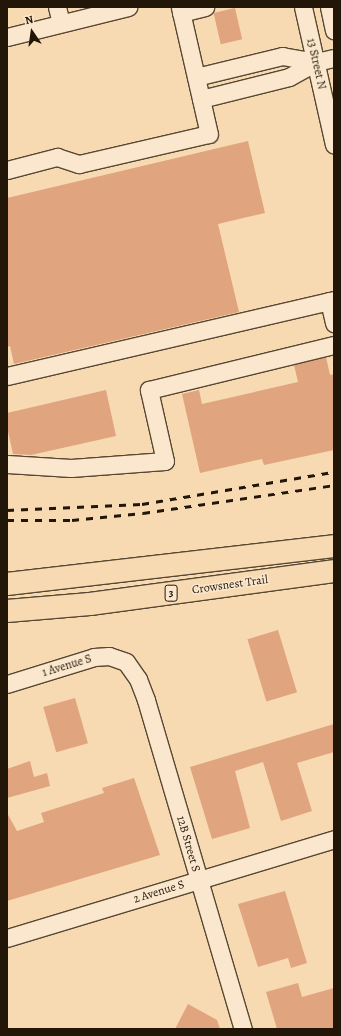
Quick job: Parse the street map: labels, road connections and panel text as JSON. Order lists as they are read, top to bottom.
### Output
{
  "streets": {
    "highway": ["Crowsnest Trail", "3"],
    "street": [
      "13 Street N",
      "1 Avenue S",
      "12B Street S",
      "2 Avenue S"
    ]
  },
  "crossings": [
    ["1 Avenue S", "12B Street S"],
    ["12B Street S", "2 Avenue S"]
  ],
  "north": "top"
}
